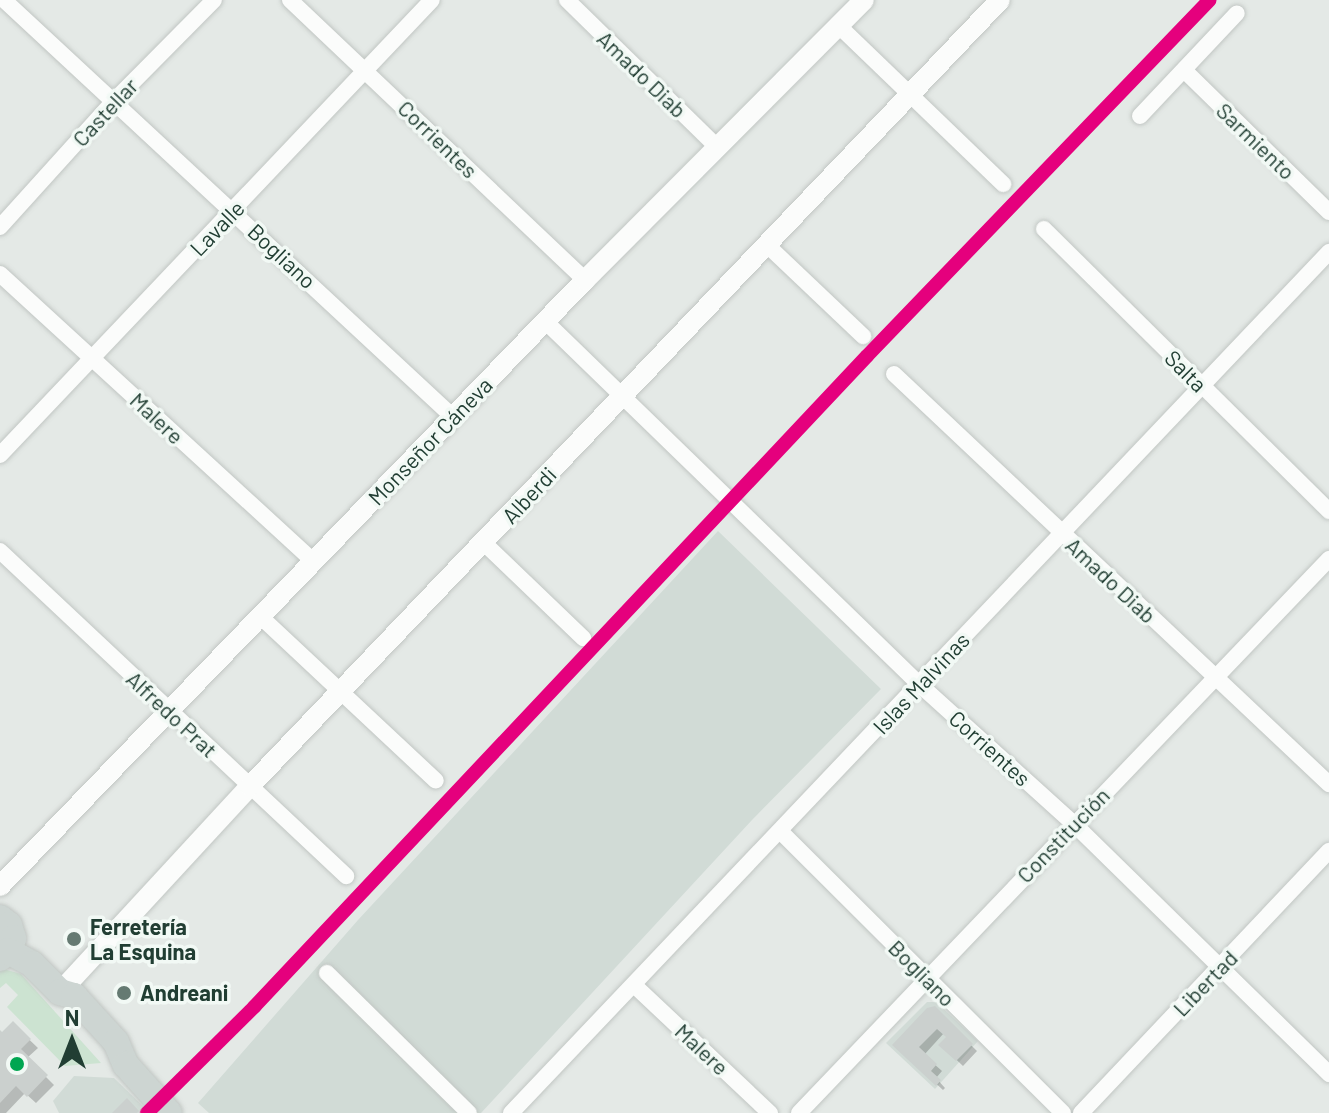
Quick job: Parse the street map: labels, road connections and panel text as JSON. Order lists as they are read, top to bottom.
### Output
{
  "streets": {
    "street": [
      "Amado Diab",
      "Castellar",
      "Corrientes",
      "Sarmiento",
      "Lavalle",
      "Bogliano",
      "Salta",
      "Malere",
      "Monseñor Cáneva",
      "Alberdi",
      "Islas Malvinas",
      "Alfredo Prat",
      "Constitución",
      "Libertad"
    ]
  },
  "crossings": [
    ["Amado Diab", "Monseñor Cáneva"],
    ["Amado Diab", "Islas Malvinas"],
    ["Amado Diab", "Constitución"],
    ["Castellar", "Bogliano"],
    ["Corrientes", "Lavalle"],
    ["Corrientes", "Monseñor Cáneva"],
    ["Corrientes", "Alberdi"],
    ["Corrientes", "Islas Malvinas"],
    ["Corrientes", "Constitución"],
    ["Corrientes", "Libertad"],
    ["Lavalle", "Bogliano"],
    ["Lavalle", "Malere"],
    ["Bogliano", "Monseñor Cáneva"],
    ["Bogliano", "Islas Malvinas"],
    ["Bogliano", "Constitución"],
    ["Salta", "Islas Malvinas"],
    ["Malere", "Monseñor Cáneva"],
    ["Malere", "Islas Malvinas"],
    ["Monseñor Cáneva", "Alfredo Prat"],
    ["Alberdi", "Alfredo Prat"]
  ],
  "places": ["Ferretería La Esquina", "Andreani"],
  "north": "top"
}
